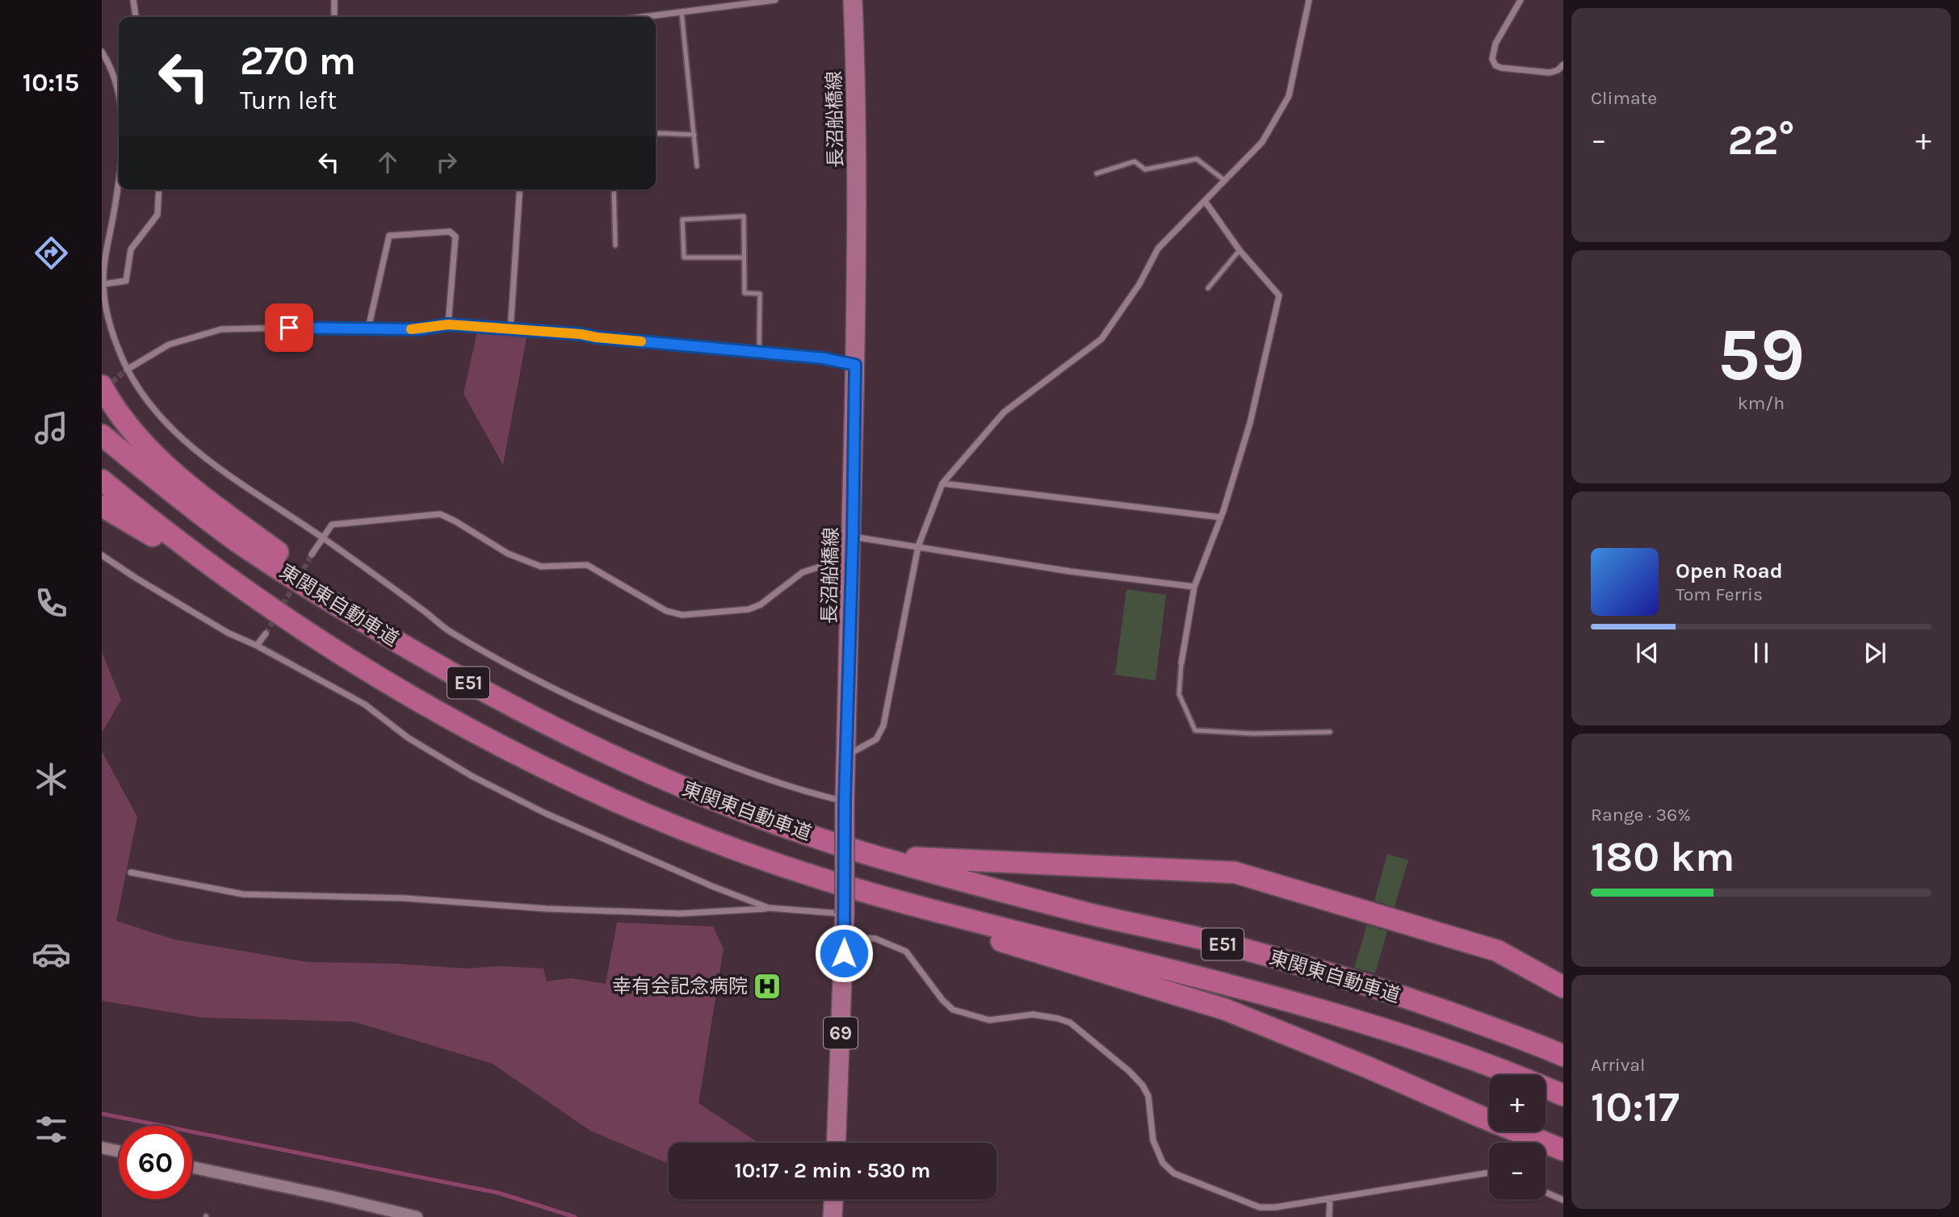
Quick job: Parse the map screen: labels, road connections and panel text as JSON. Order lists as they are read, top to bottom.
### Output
{
  "streets": {
    "highway": ["東関東自動車道", "E51"],
    "main road": ["長沼船橋線", "69"]
  },
  "places": {
    "hospital": ["幸有会記念病院"]
  },
  "page": {
    "tabs": "10:15",
    "tile": [
      "Climate",
      ["59", "km/h"],
      ["Range · 36%", "180 km"],
      ["Arrival", "10:17"]
    ],
    "turn": ["270 m", "Turn left"],
    "heat": ["−", "22°", "+"],
    "song": ["Open Road", "Tom Ferris"],
    "map_buttons": ["+", "−"],
    "limit": "60",
    "trip": "10:17 · 2 min · 530 m"
  }
}
